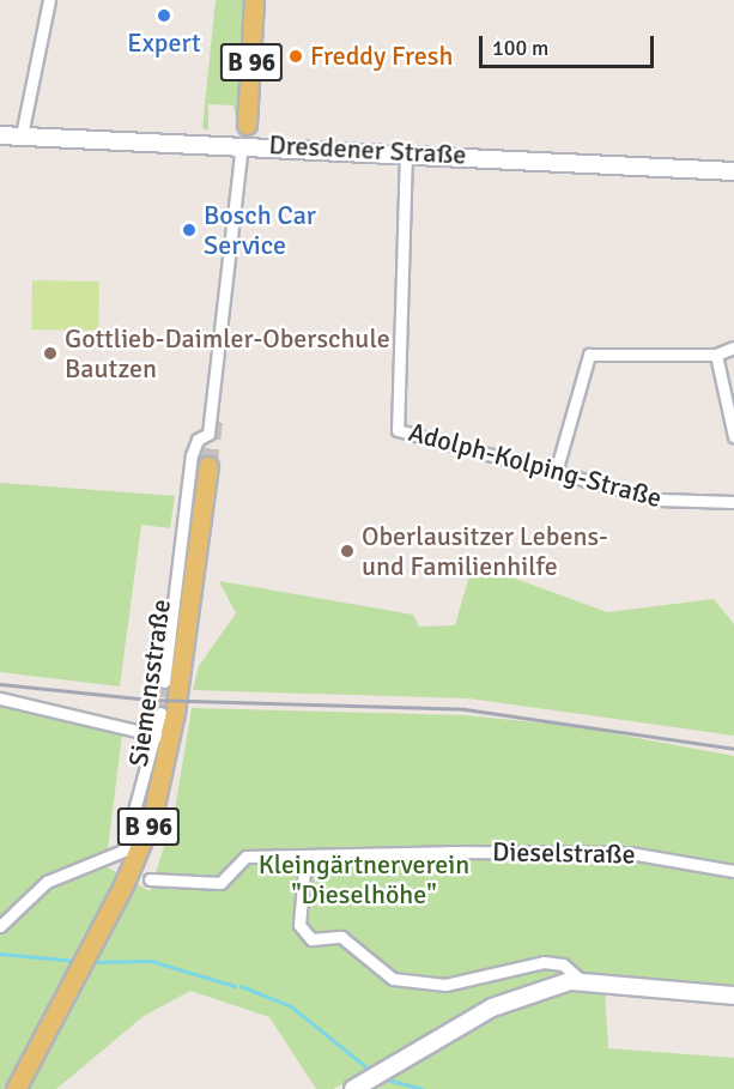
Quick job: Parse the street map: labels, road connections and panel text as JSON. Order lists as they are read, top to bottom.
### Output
{
  "streets": {
    "main road": ["B 96", "Dresdener Straße", "Siemensstraße"],
    "street": ["Adolph-Kolping-Straße", "Dieselstraße"]
  },
  "crossings": [
    ["B 96", "Dresdener Straße"],
    ["Dresdener Straße", "Adolph-Kolping-Straße"]
  ],
  "parks": ["Kleingärtnerverein \"Dieselhöhe\""],
  "places": [
    "Expert",
    "Freddy Fresh",
    "Bosch Car Service",
    "Gottlieb-Daimler-Oberschule Bautzen",
    "Oberlausitzer Lebens- und Familienhilfe"
  ],
  "scale_bar": "100 m"
}
